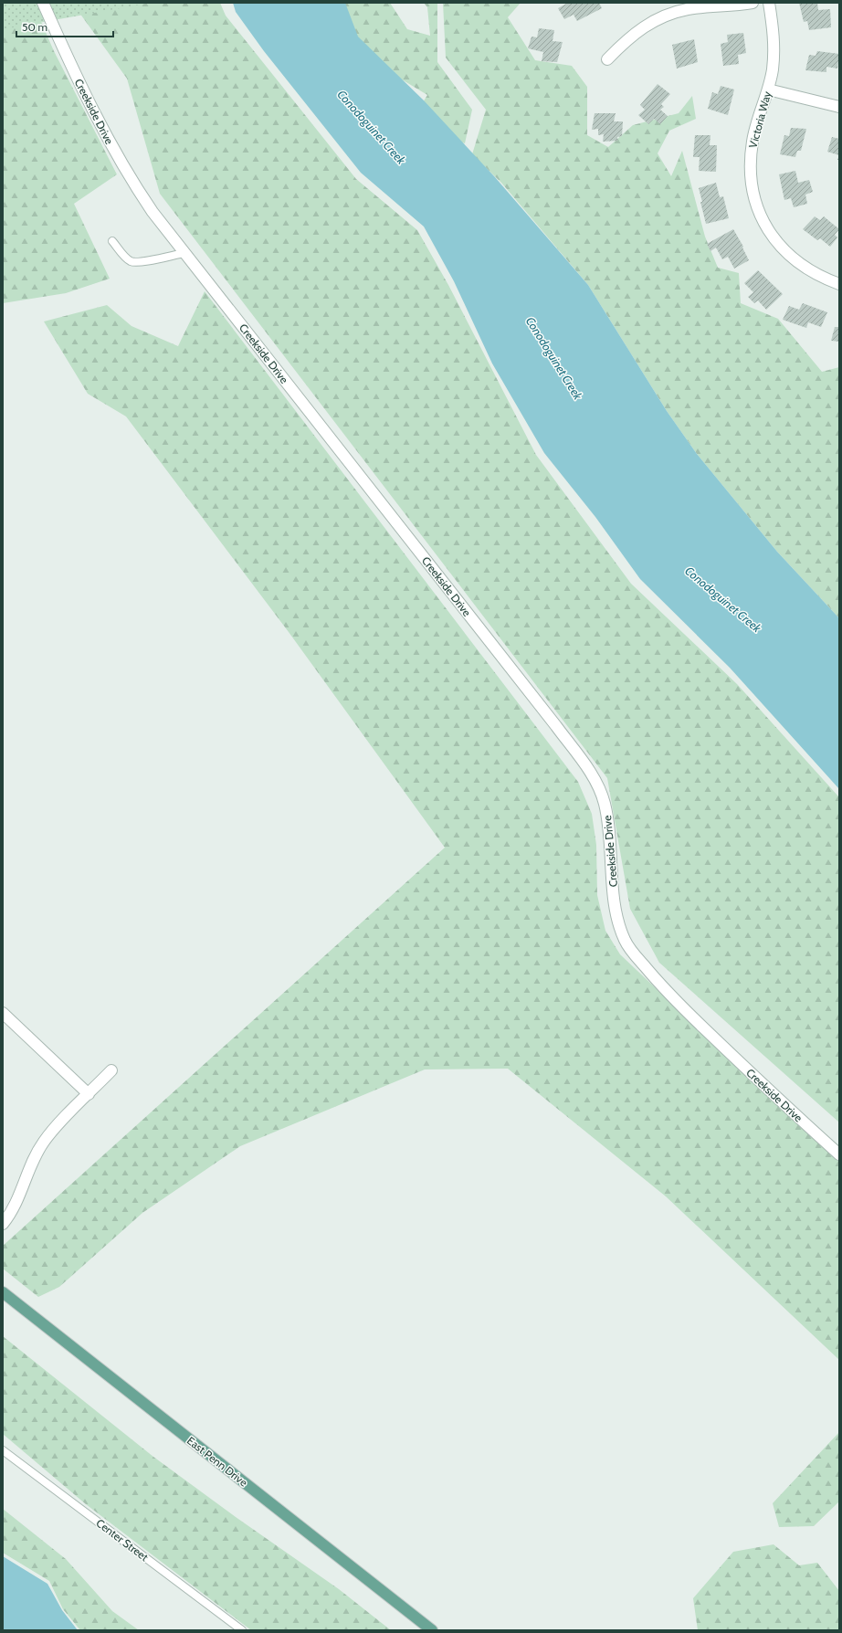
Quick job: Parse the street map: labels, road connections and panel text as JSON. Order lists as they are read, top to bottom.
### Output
{
  "streets": {
    "main road": ["East Penn Drive"],
    "street": ["Creekside Drive", "Victoria Way"],
    "lane": ["Center Street"]
  },
  "water": ["Conodoguinet Creek"],
  "scale_bar": "50 m"
}
